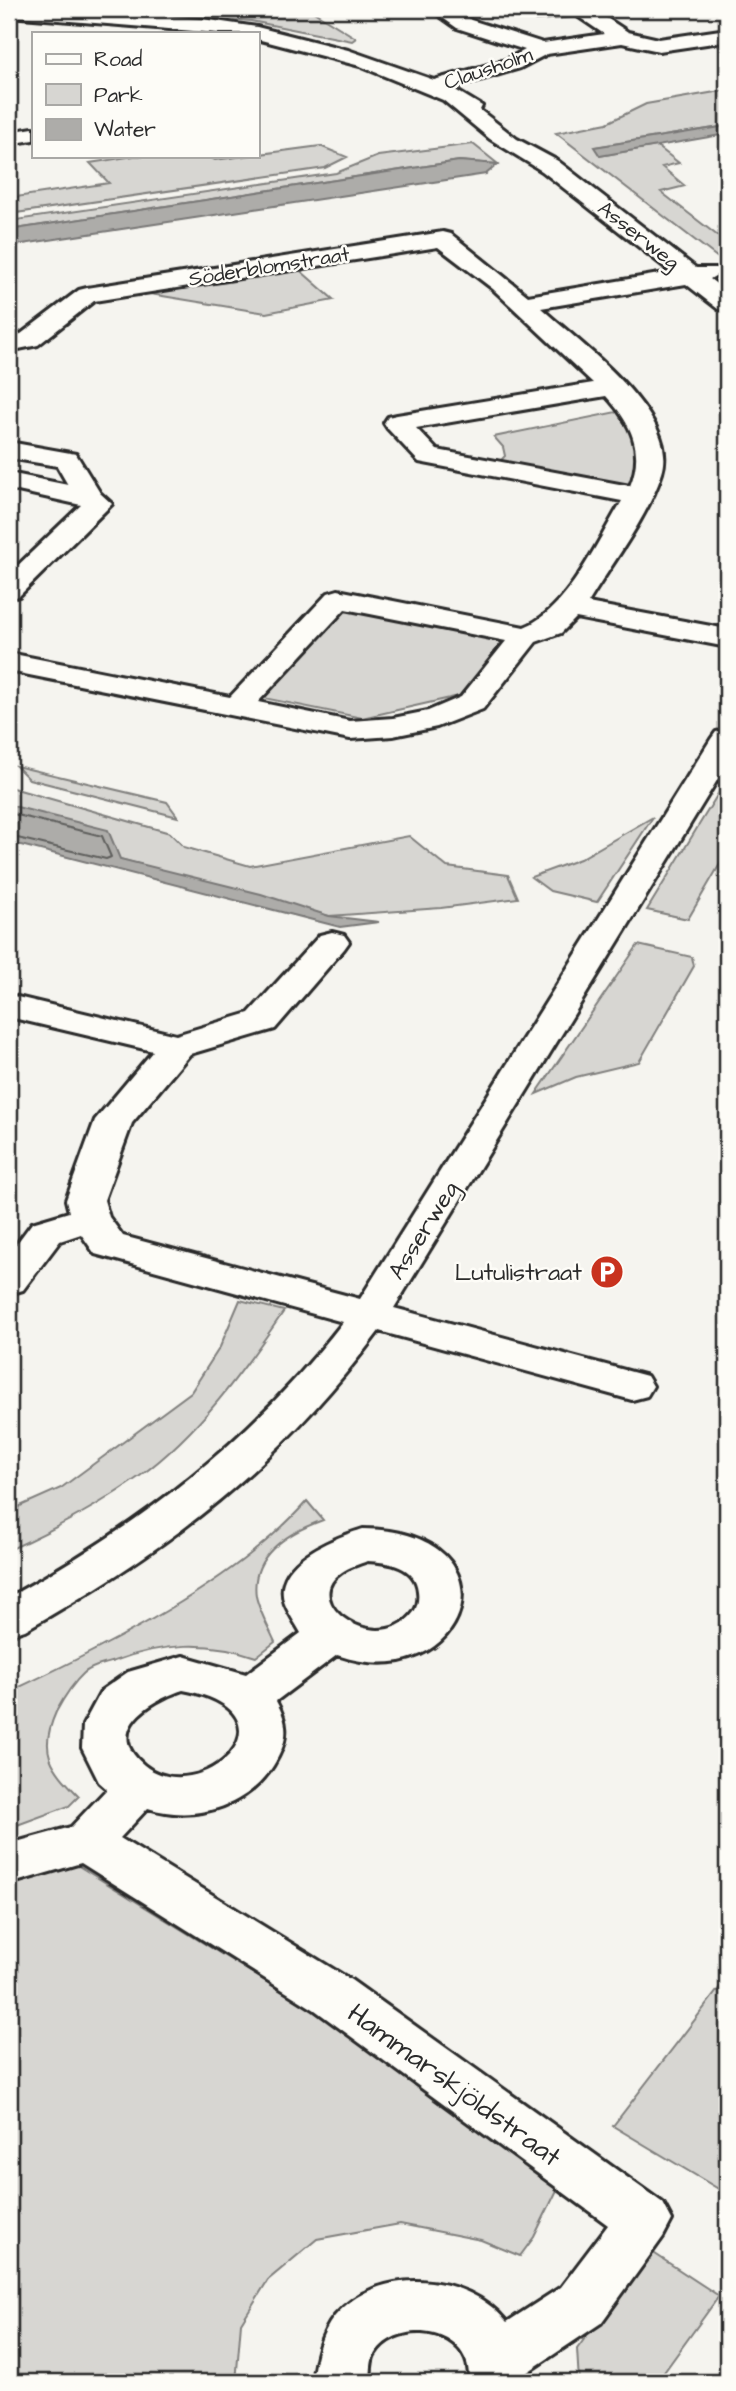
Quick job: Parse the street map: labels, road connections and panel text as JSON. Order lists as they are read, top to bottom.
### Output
{
  "streets": {
    "street": [
      "Clausholm",
      "Asserweg",
      "Söderblomstraat",
      "Hammarskjöldstraat"
    ]
  },
  "crossings": [
    ["Clausholm", "Asserweg"]
  ],
  "places": {
    "parking": ["Lutulistraat"]
  },
  "legend": ["Road", "Park", "Water"]
}
